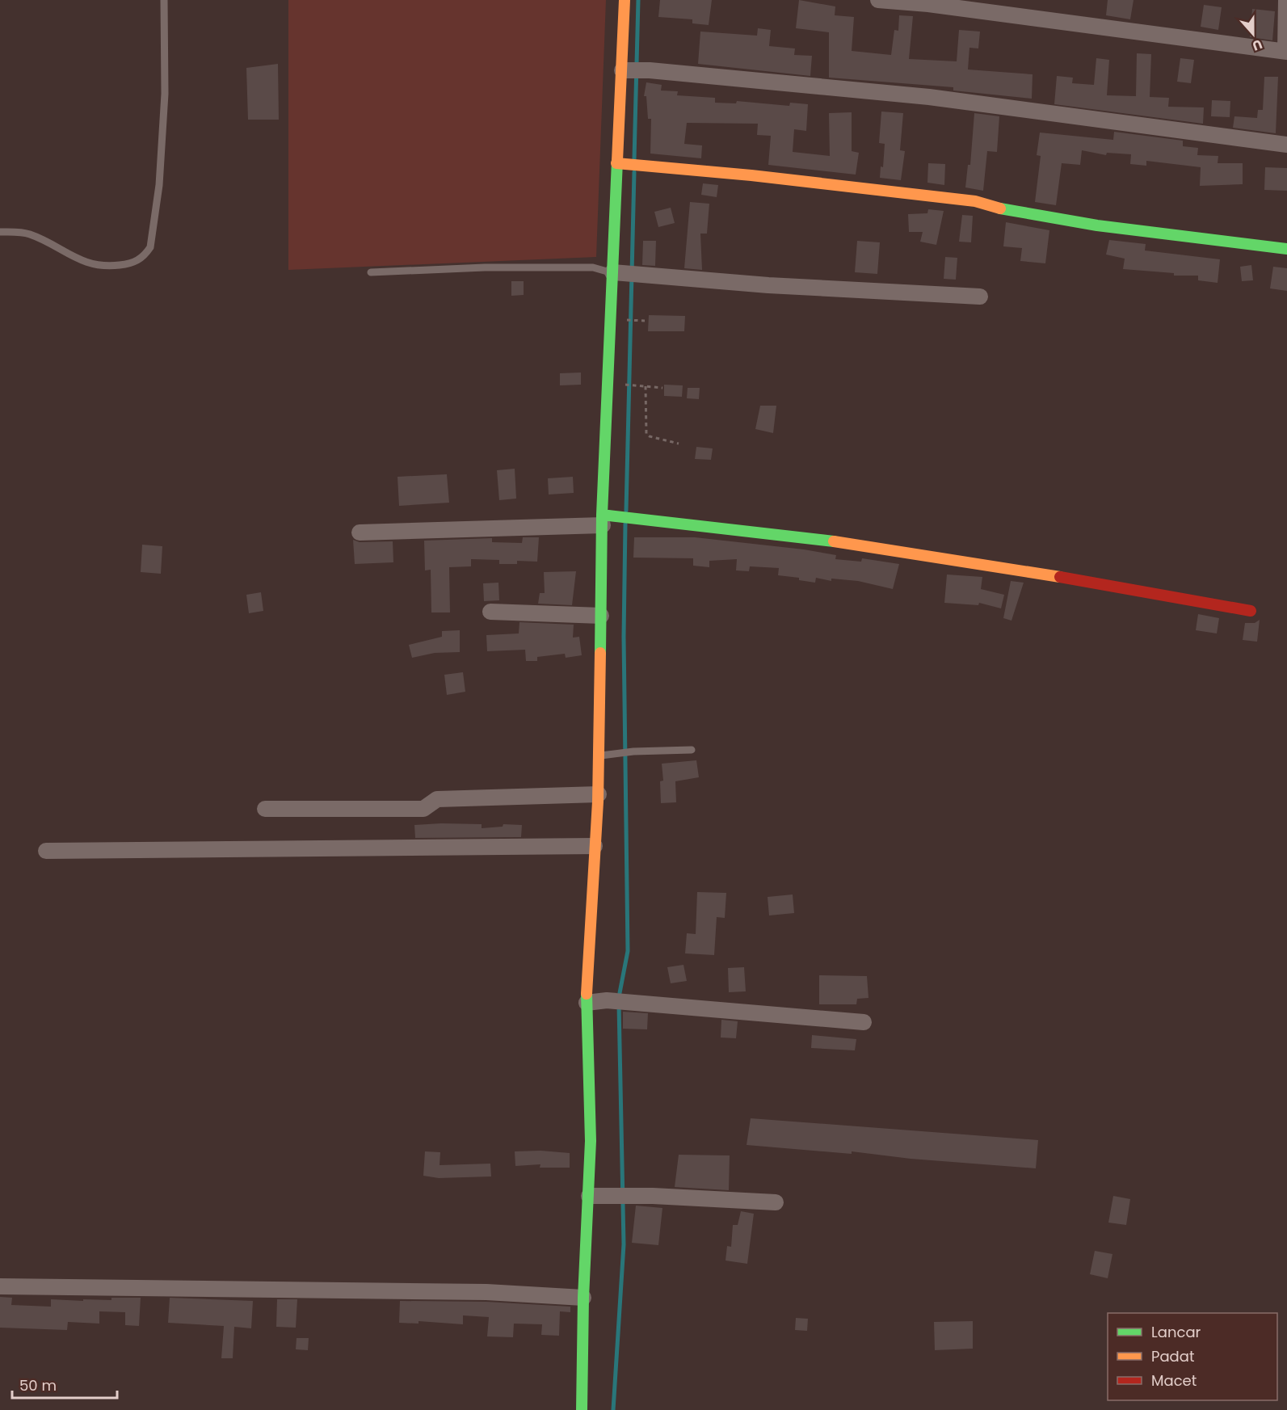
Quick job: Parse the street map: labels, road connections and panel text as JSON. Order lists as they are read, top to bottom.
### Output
{
  "legend": ["Lancar", "Padat", "Macet"],
  "scale_bar": "50 m",
  "north": "bottom"
}
